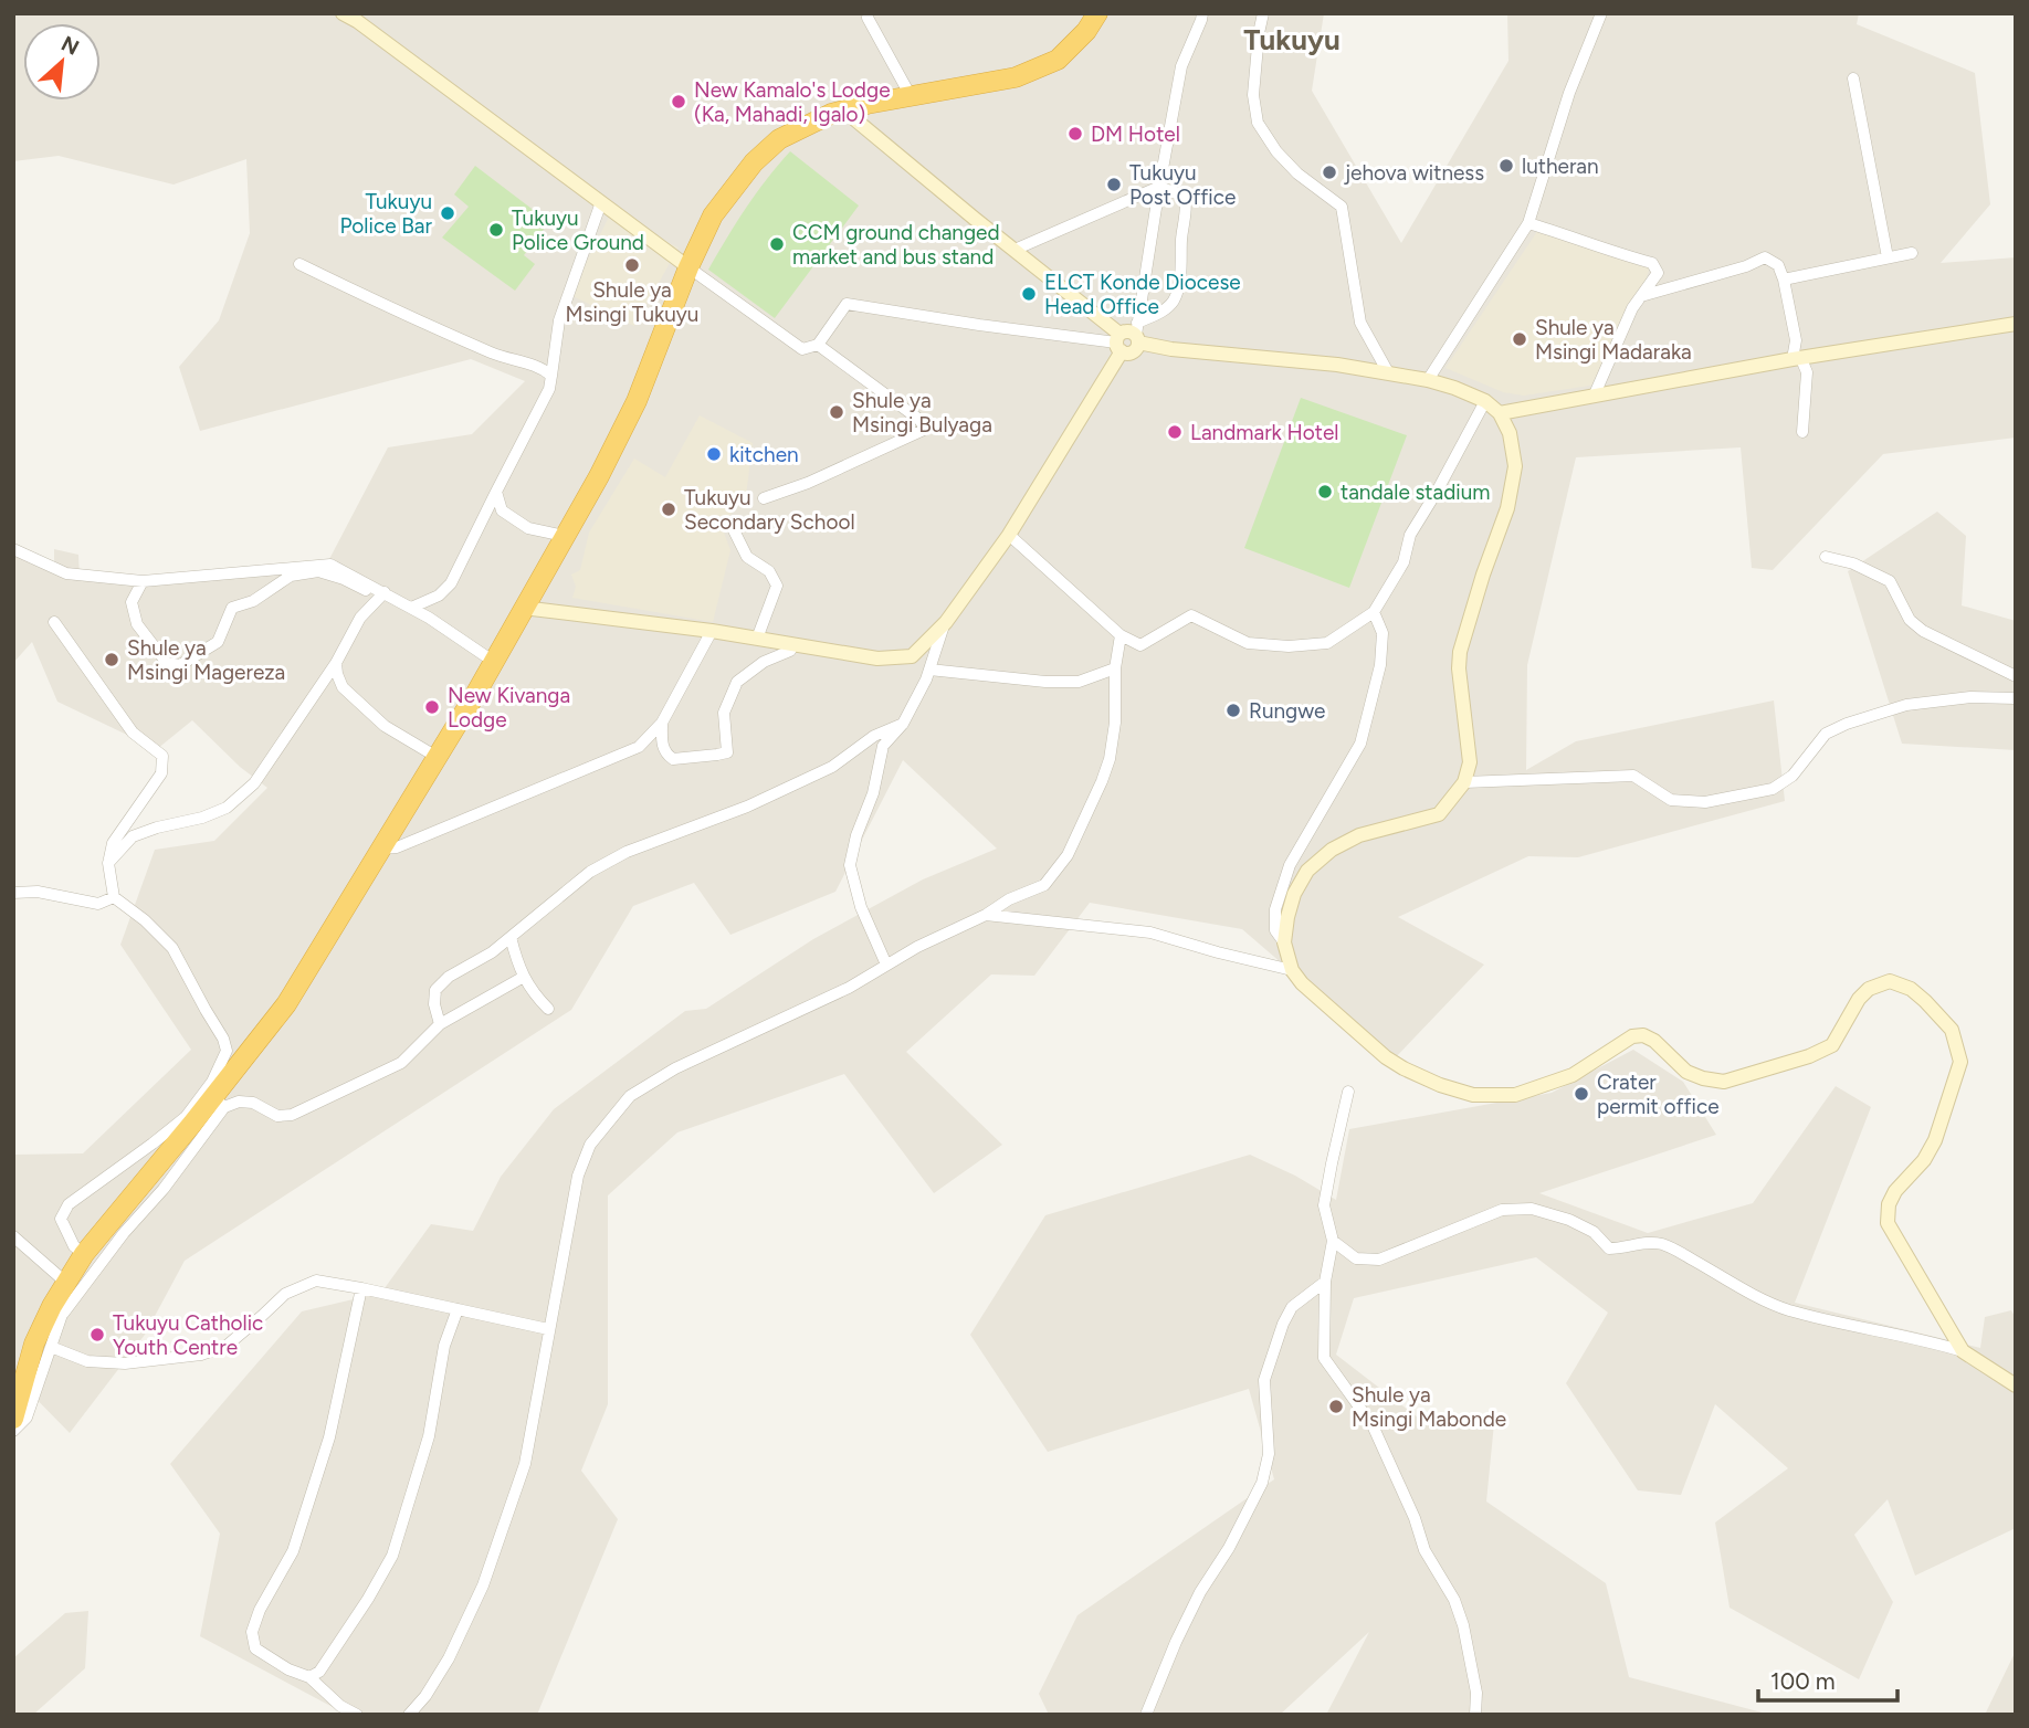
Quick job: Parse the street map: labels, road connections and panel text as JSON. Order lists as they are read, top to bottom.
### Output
{
  "districts": ["Tukuyu"],
  "places": [
    "New Kamalo's Lodge (Ka, Mahadi, Igalo)",
    "DM Hotel",
    "lutheran",
    "jehova witness",
    "Tukuyu Post Office",
    "Tukuyu Police Bar",
    "Tukuyu Police Ground",
    "CCM ground changed market and bus stand",
    "Shule ya Msingi Tukuyu",
    "ELCT Konde Diocese Head Office",
    "Shule ya Msingi Madaraka",
    "Shule ya Msingi Bulyaga",
    "Landmark Hotel",
    "kitchen",
    "tandale stadium",
    "Tukuyu Secondary School",
    "Shule ya Msingi Magereza",
    "New Kivanga Lodge",
    "Rungwe",
    "Crater permit office",
    "Tukuyu Catholic Youth Centre",
    "Shule ya Msingi Mabonde"
  ],
  "scale_bar": "100 m",
  "north": "top right"
}
